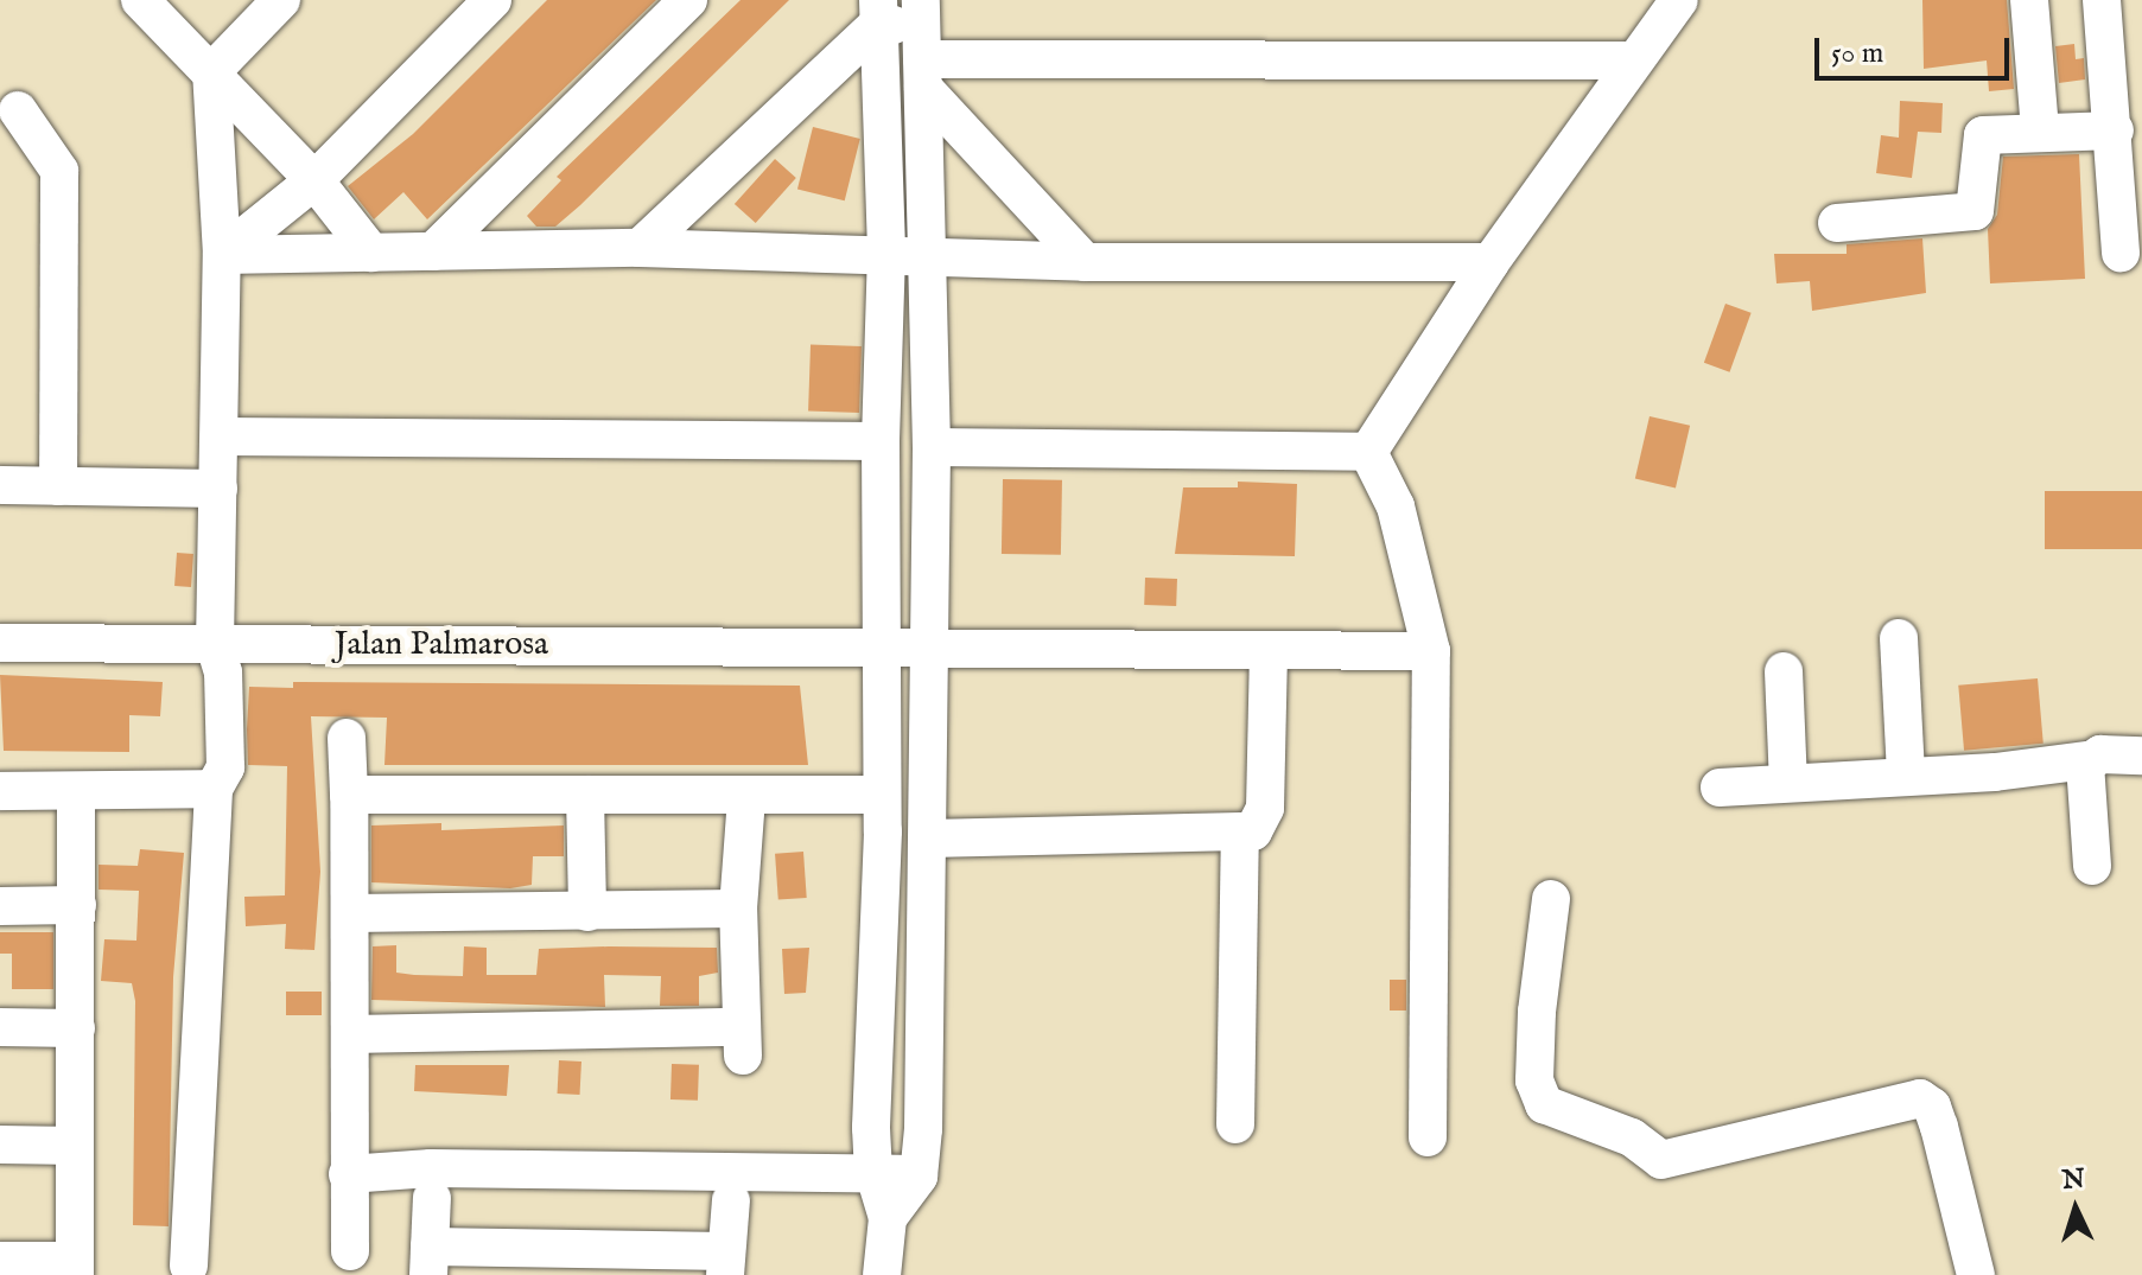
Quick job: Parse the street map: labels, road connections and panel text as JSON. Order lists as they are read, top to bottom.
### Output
{
  "streets": {
    "street": ["Jalan Palmarosa"]
  },
  "scale_bar": "50 m",
  "north": "top"
}
